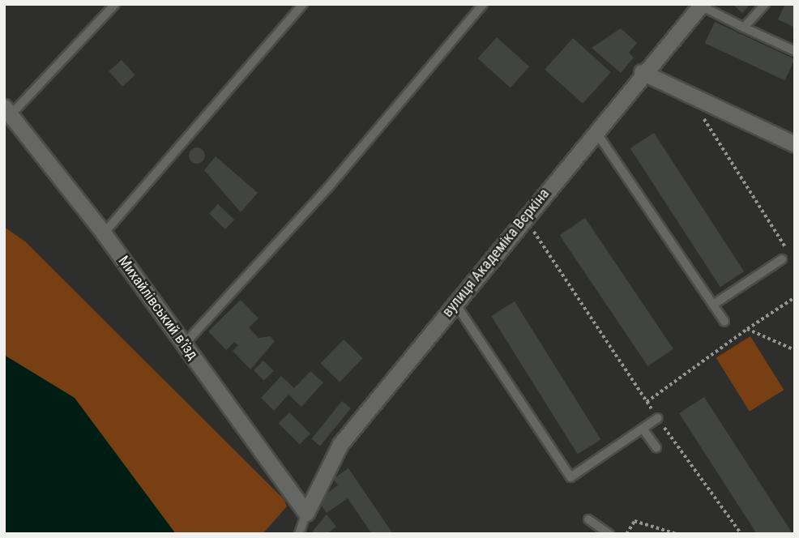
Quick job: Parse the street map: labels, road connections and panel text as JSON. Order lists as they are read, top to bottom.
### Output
{
  "streets": {
    "street": ["вулиця Академіка Вєркіна", "Михайлівський в'їзд"]
  },
  "crossings": [
    ["вулиця Академіка Вєркіна", "Михайлівський в'їзд"]
  ]
}
